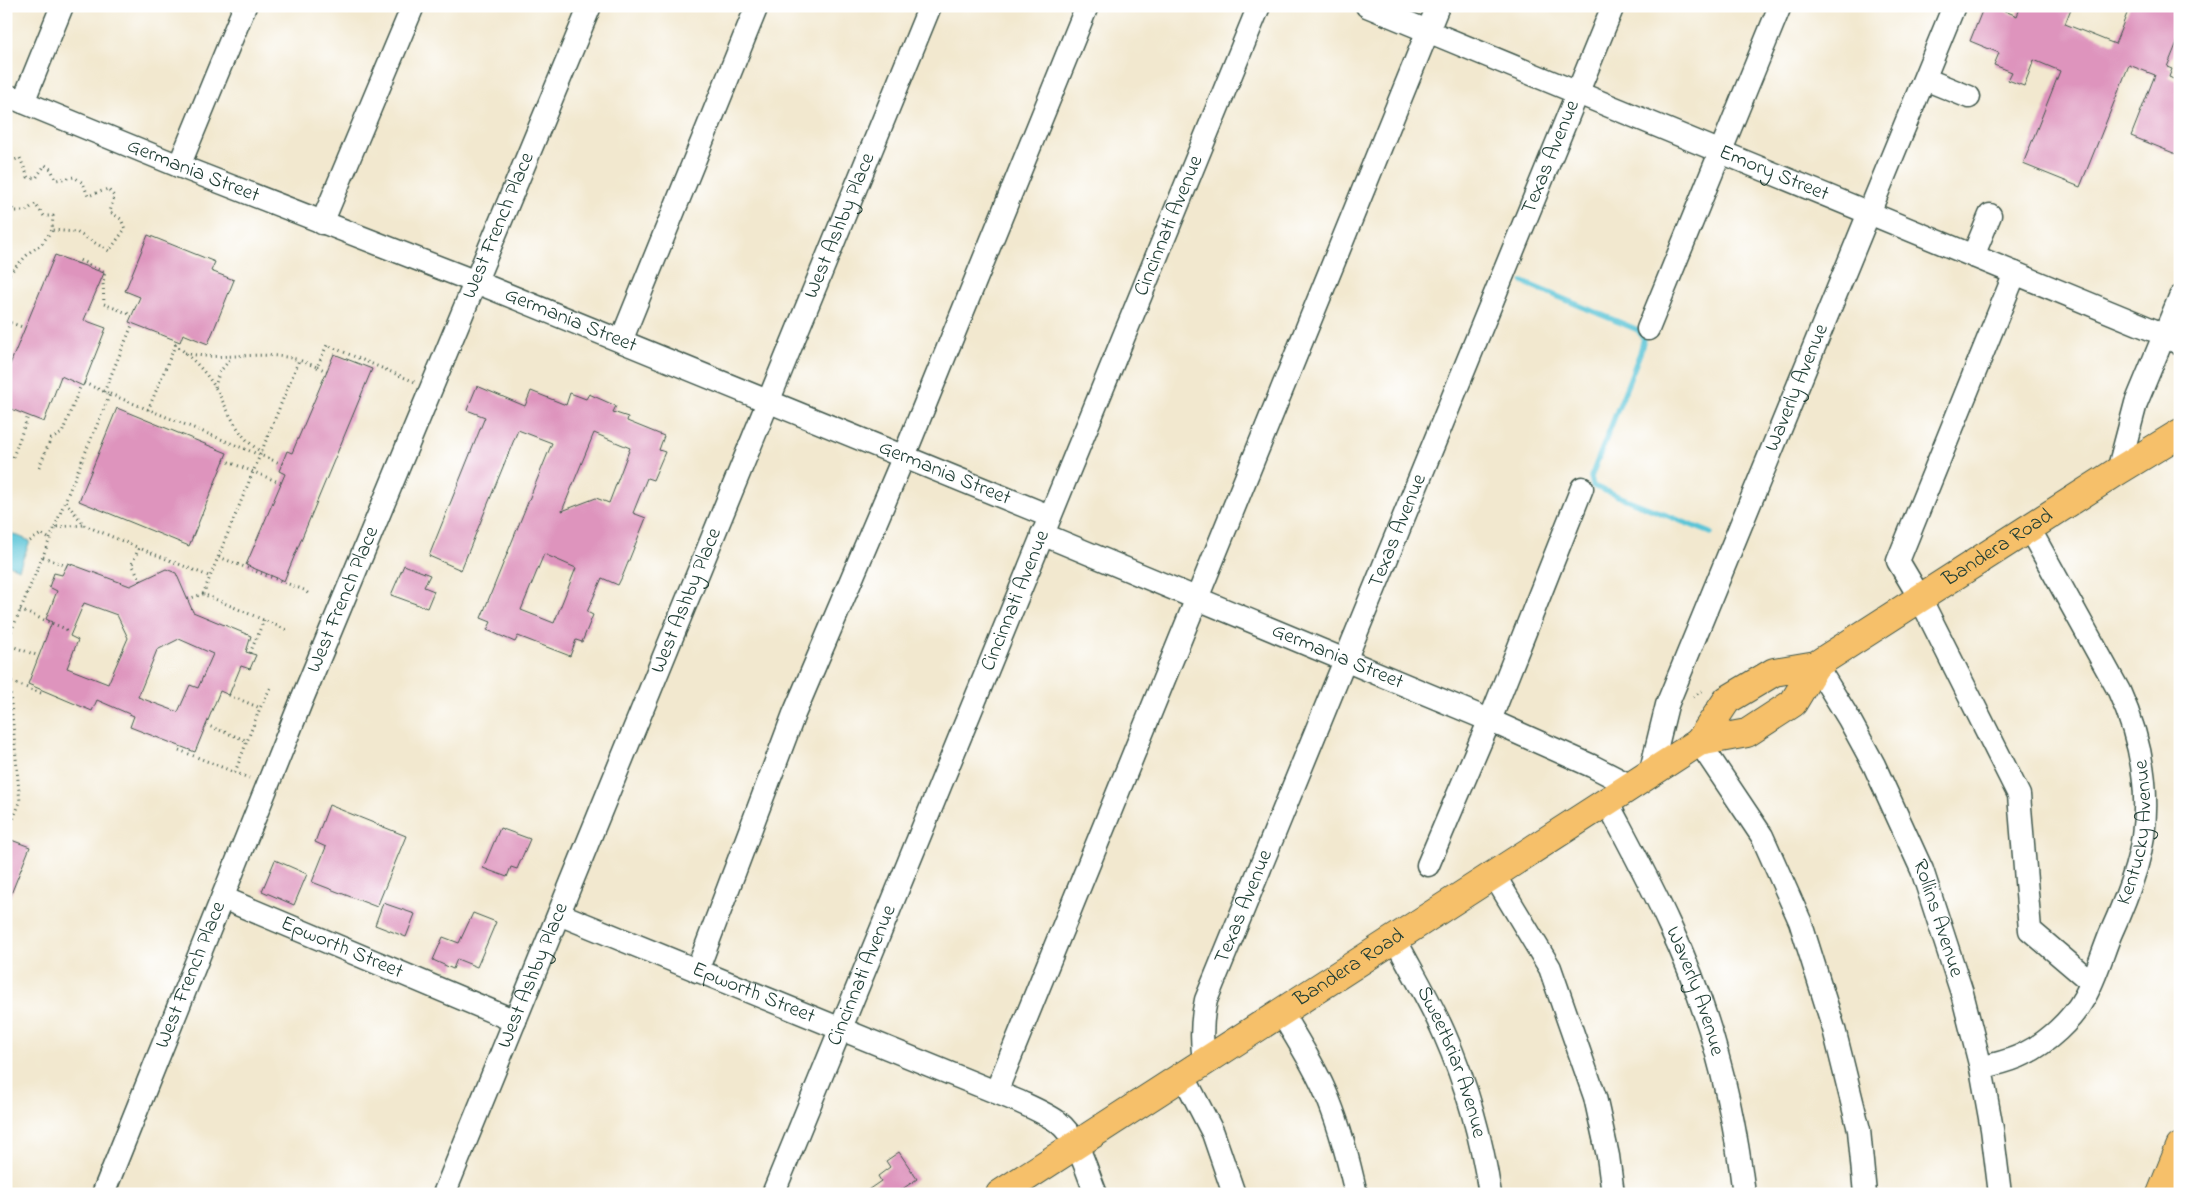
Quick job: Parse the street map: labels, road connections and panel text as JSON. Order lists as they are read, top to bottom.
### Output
{
  "streets": {
    "main road": ["Bandera Road"],
    "street": [
      "Texas Avenue",
      "Germania Street",
      "Emory Street",
      "West French Place",
      "West Ashby Place",
      "Cincinnati Avenue",
      "Waverly Avenue",
      "Kentucky Avenue",
      "Rollins Avenue",
      "Epworth Street",
      "Sweetbriar Avenue"
    ]
  },
  "crossings": [
    ["Texas Avenue", "Germania Street"],
    ["Texas Avenue", "Emory Street"],
    ["Texas Avenue", "Bandera Road"],
    ["Germania Street", "West French Place"],
    ["Germania Street", "West Ashby Place"],
    ["Germania Street", "Cincinnati Avenue"],
    ["Germania Street", "Waverly Avenue"],
    ["Germania Street", "Bandera Road"],
    ["Emory Street", "Waverly Avenue"],
    ["West French Place", "Epworth Street"],
    ["West Ashby Place", "Epworth Street"],
    ["Cincinnati Avenue", "Epworth Street"],
    ["Waverly Avenue", "Bandera Road"],
    ["Bandera Road", "Kentucky Avenue"],
    ["Bandera Road", "Rollins Avenue"],
    ["Bandera Road", "Epworth Street"],
    ["Bandera Road", "Sweetbriar Avenue"],
    ["Kentucky Avenue", "Rollins Avenue"]
  ]
}
